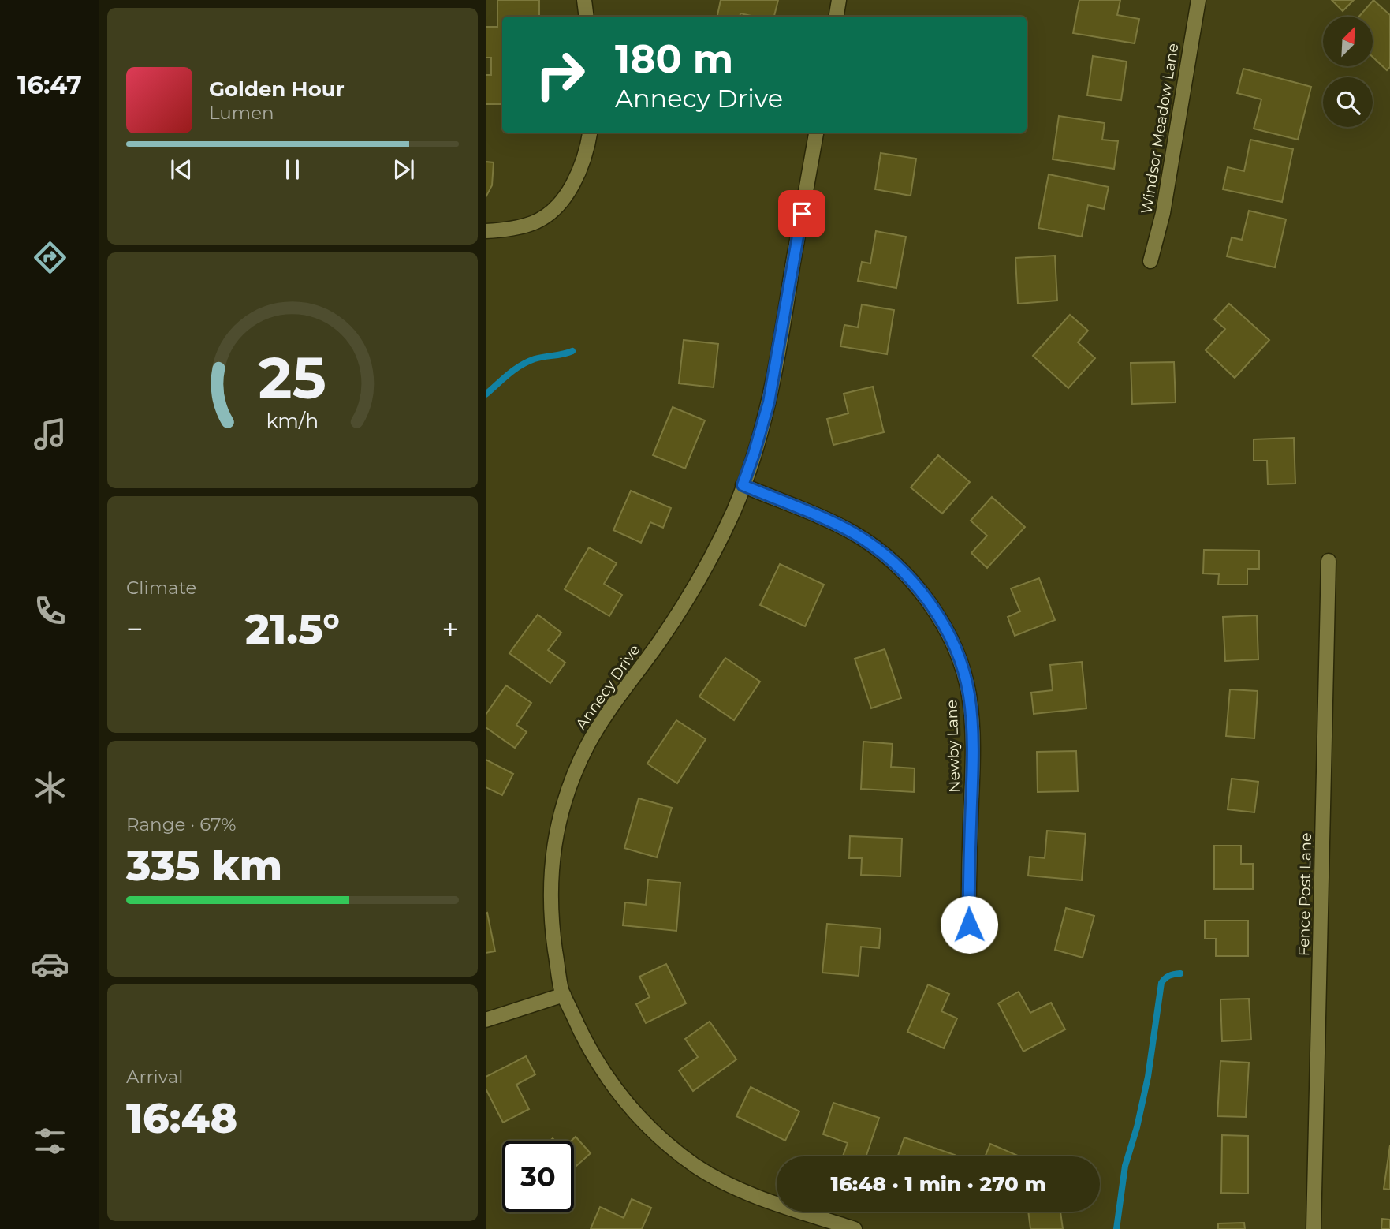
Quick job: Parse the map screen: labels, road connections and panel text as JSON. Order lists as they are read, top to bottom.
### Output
{
  "streets": {
    "street": [
      "Windsor Meadow Lane",
      "Annecy Drive",
      "Newby Lane",
      "Fence Post Lane"
    ]
  },
  "crossings": [
    ["Annecy Drive", "Newby Lane"]
  ],
  "north": "top right",
  "page": {
    "tabs": "16:47",
    "turn": ["180 m", "Annecy Drive"],
    "song": ["Golden Hour", "Lumen"],
    "tile": [
      "Climate",
      ["Range · 67%", "335 km"],
      ["Arrival", "16:48"]
    ],
    "heat": ["−", "21.5°", "+"],
    "limit": "30",
    "trip": "16:48 · 1 min · 270 m",
    "gauge": ["25", "km/h"]
  }
}
